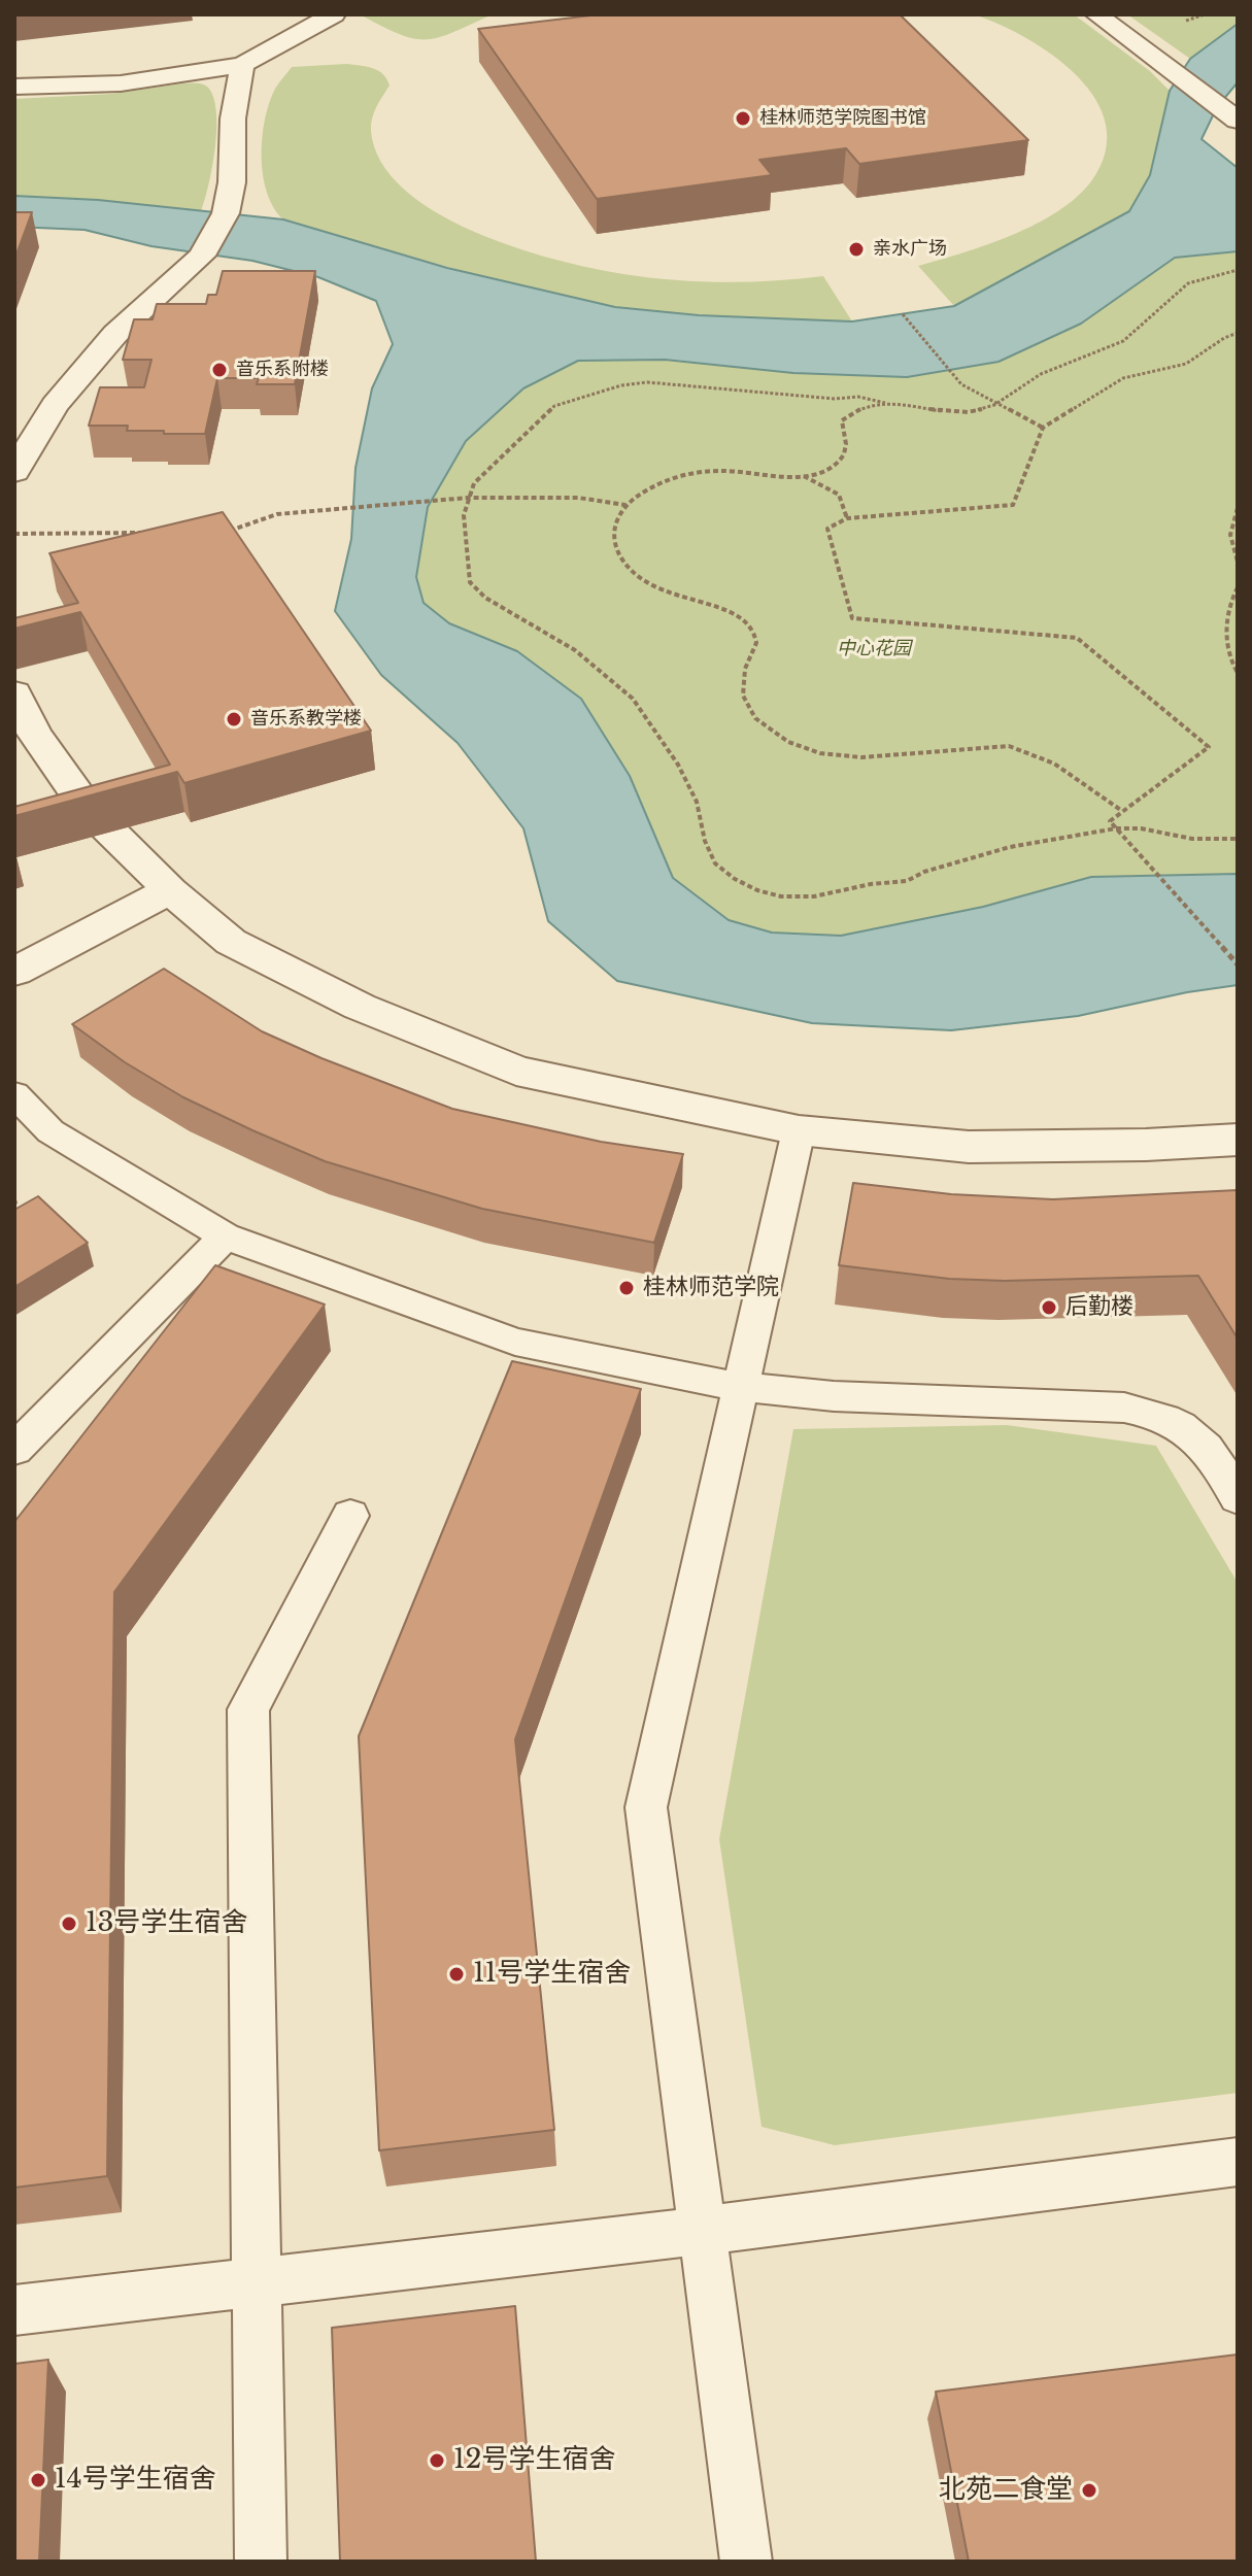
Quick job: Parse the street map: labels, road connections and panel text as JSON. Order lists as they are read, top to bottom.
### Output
{
  "parks": ["中心花园"],
  "places": [
    "桂林师范学院图书馆",
    "亲水广场",
    "音乐系附楼",
    "音乐系教学楼",
    "桂林师范学院",
    "后勤楼",
    "13号学生宿舍",
    "11号学生宿舍",
    "12号学生宿舍",
    "14号学生宿舍",
    "北苑二食堂"
  ]
}
